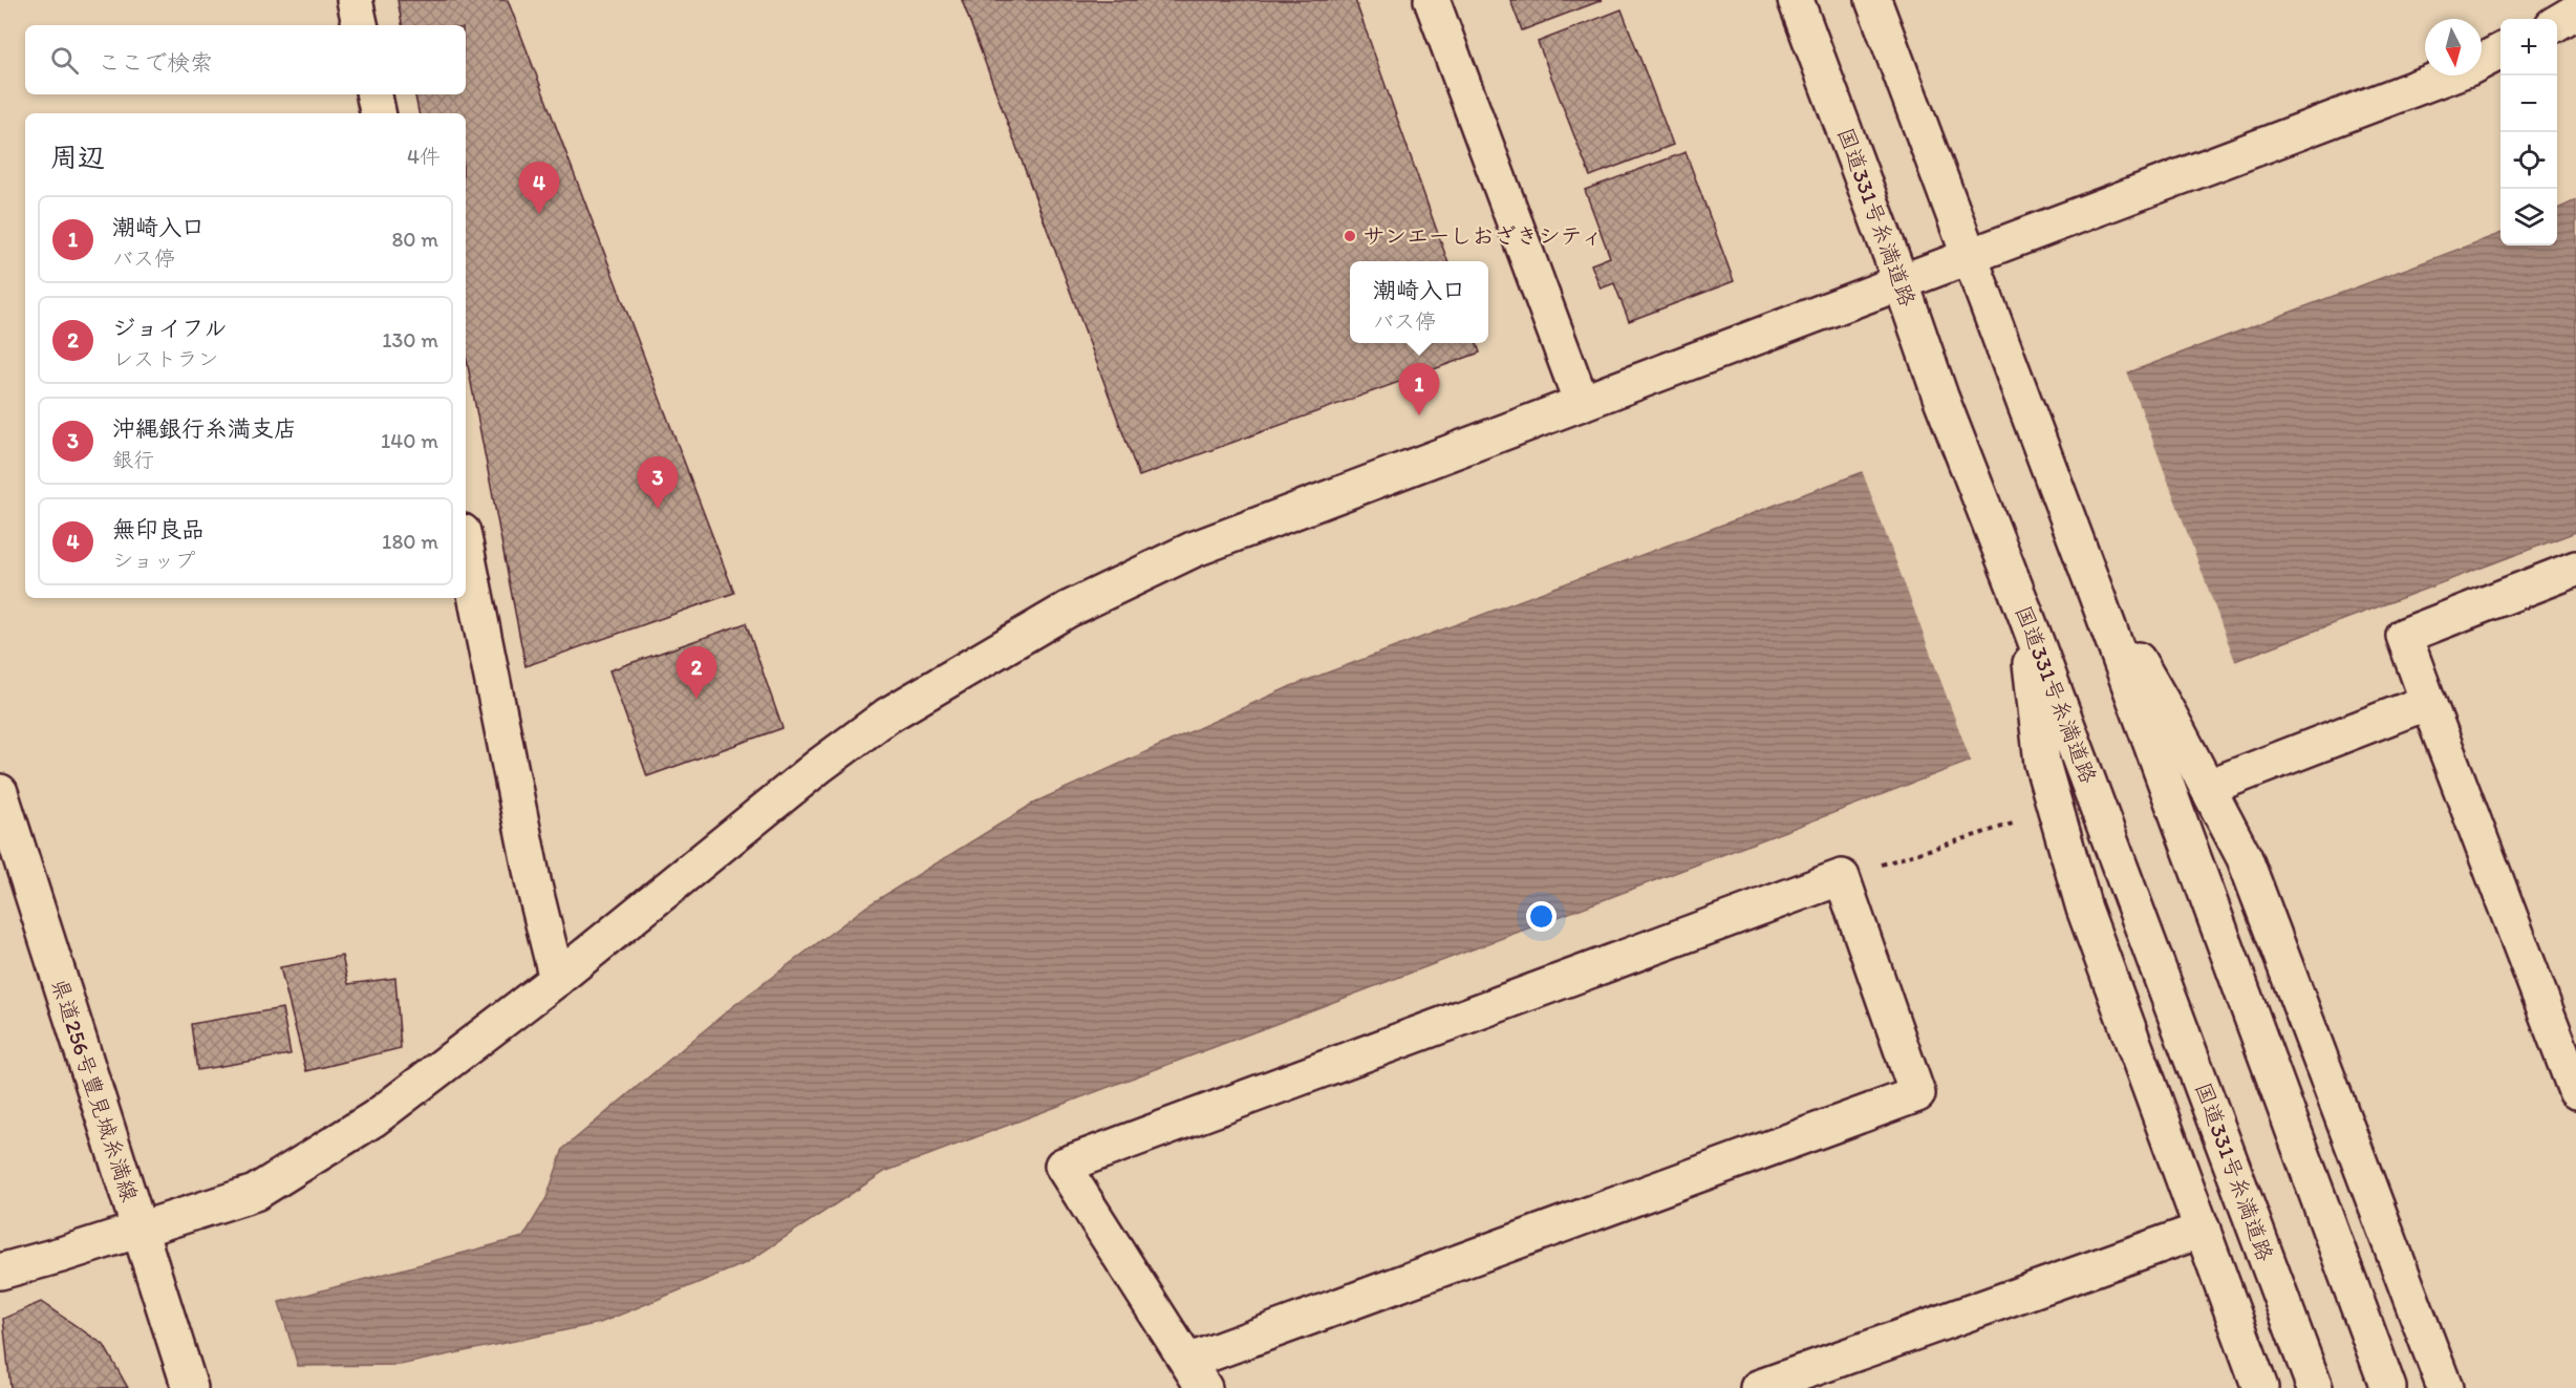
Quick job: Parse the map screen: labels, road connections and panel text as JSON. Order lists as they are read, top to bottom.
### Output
{
  "streets": {
    "main road": ["国道331号糸満道路", "県道256号豊見城糸満線"]
  },
  "places": ["サンエーしおざきシティ"],
  "north": "bottom",
  "page": {
    "map_buttons": ["+", "−"],
    "search": "ここで検索",
    "heading": ["周辺", "4件"],
    "pins": [
      "4",
      "1",
      "3",
      "2"
    ],
    "list": [
      {
        "mark": "1",
        "name": "潮崎入口",
        "note": "バス停",
        "value": "80 m"
      },
      {
        "mark": "2",
        "name": "ジョイフル",
        "note": "レストラン",
        "value": "130 m"
      },
      {
        "mark": "3",
        "name": "沖縄銀行糸満支店",
        "note": "銀行",
        "value": "140 m"
      },
      {
        "mark": "4",
        "name": "無印良品",
        "note": "ショップ",
        "value": "180 m"
      }
    ],
    "popup": ["潮崎入口", "バス停"]
  }
}
